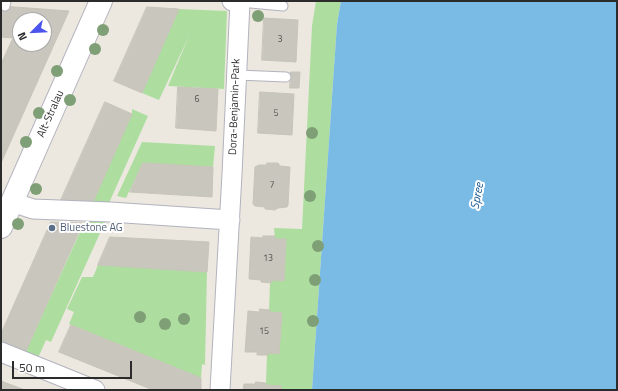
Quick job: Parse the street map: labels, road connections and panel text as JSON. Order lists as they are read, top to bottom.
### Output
{
  "streets": {
    "street": ["Dora-Benjamin-Park", "Alt-Stralau"]
  },
  "water": ["Spree"],
  "places": ["Bluestone AG"],
  "house_numbers": [
    "3",
    "6",
    "5",
    "7",
    "13",
    "15"
  ],
  "scale_bar": "50 m",
  "north": "bottom left"
}
